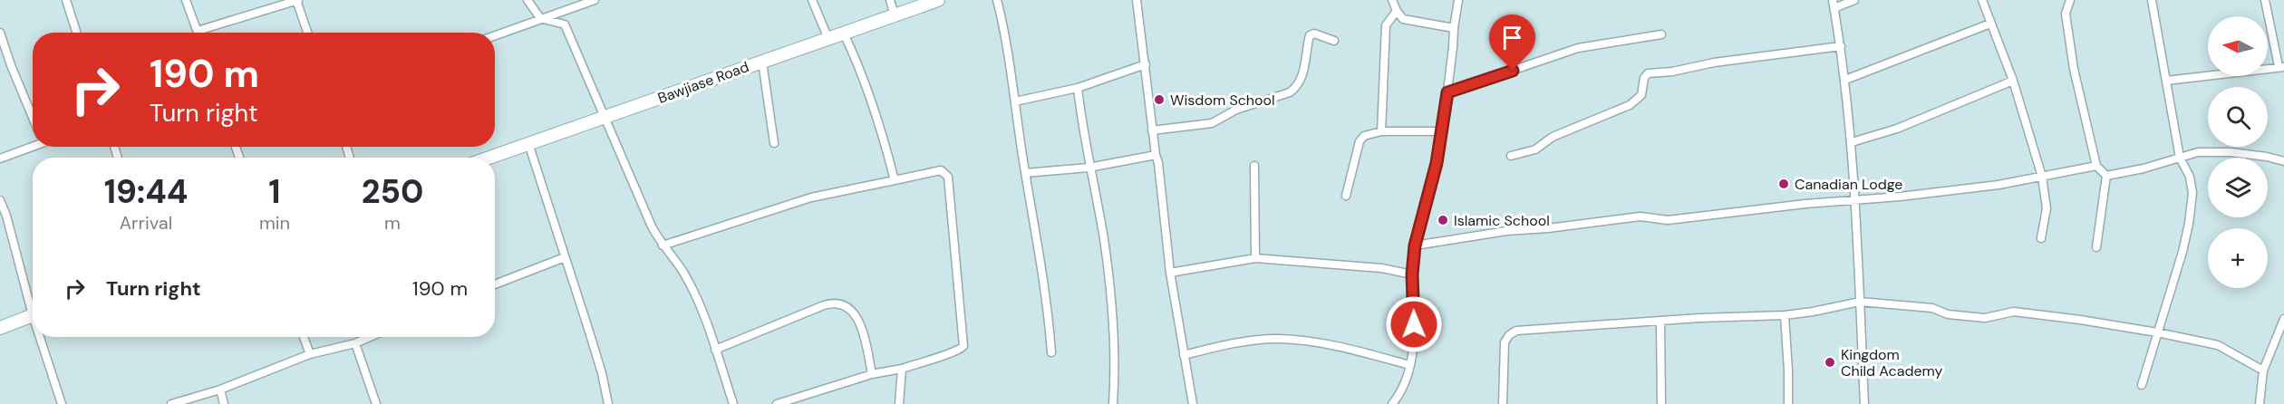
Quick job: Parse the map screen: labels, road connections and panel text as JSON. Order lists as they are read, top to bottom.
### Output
{
  "streets": {
    "main road": ["Bawjiase Road"]
  },
  "places": [
    "Wisdom School",
    "Canadian Lodge",
    "Islamic School",
    "Kingdom Child Academy"
  ],
  "north": "left",
  "page": {
    "map_buttons": "+",
    "turn": ["190 m", "Turn right"],
    "eta": [
      "19:44",
      "Arrival",
      "1",
      "min",
      "250",
      "m"
    ],
    "list": [
      {
        "name": "Turn right",
        "value": "190 m"
      }
    ]
  }
}
